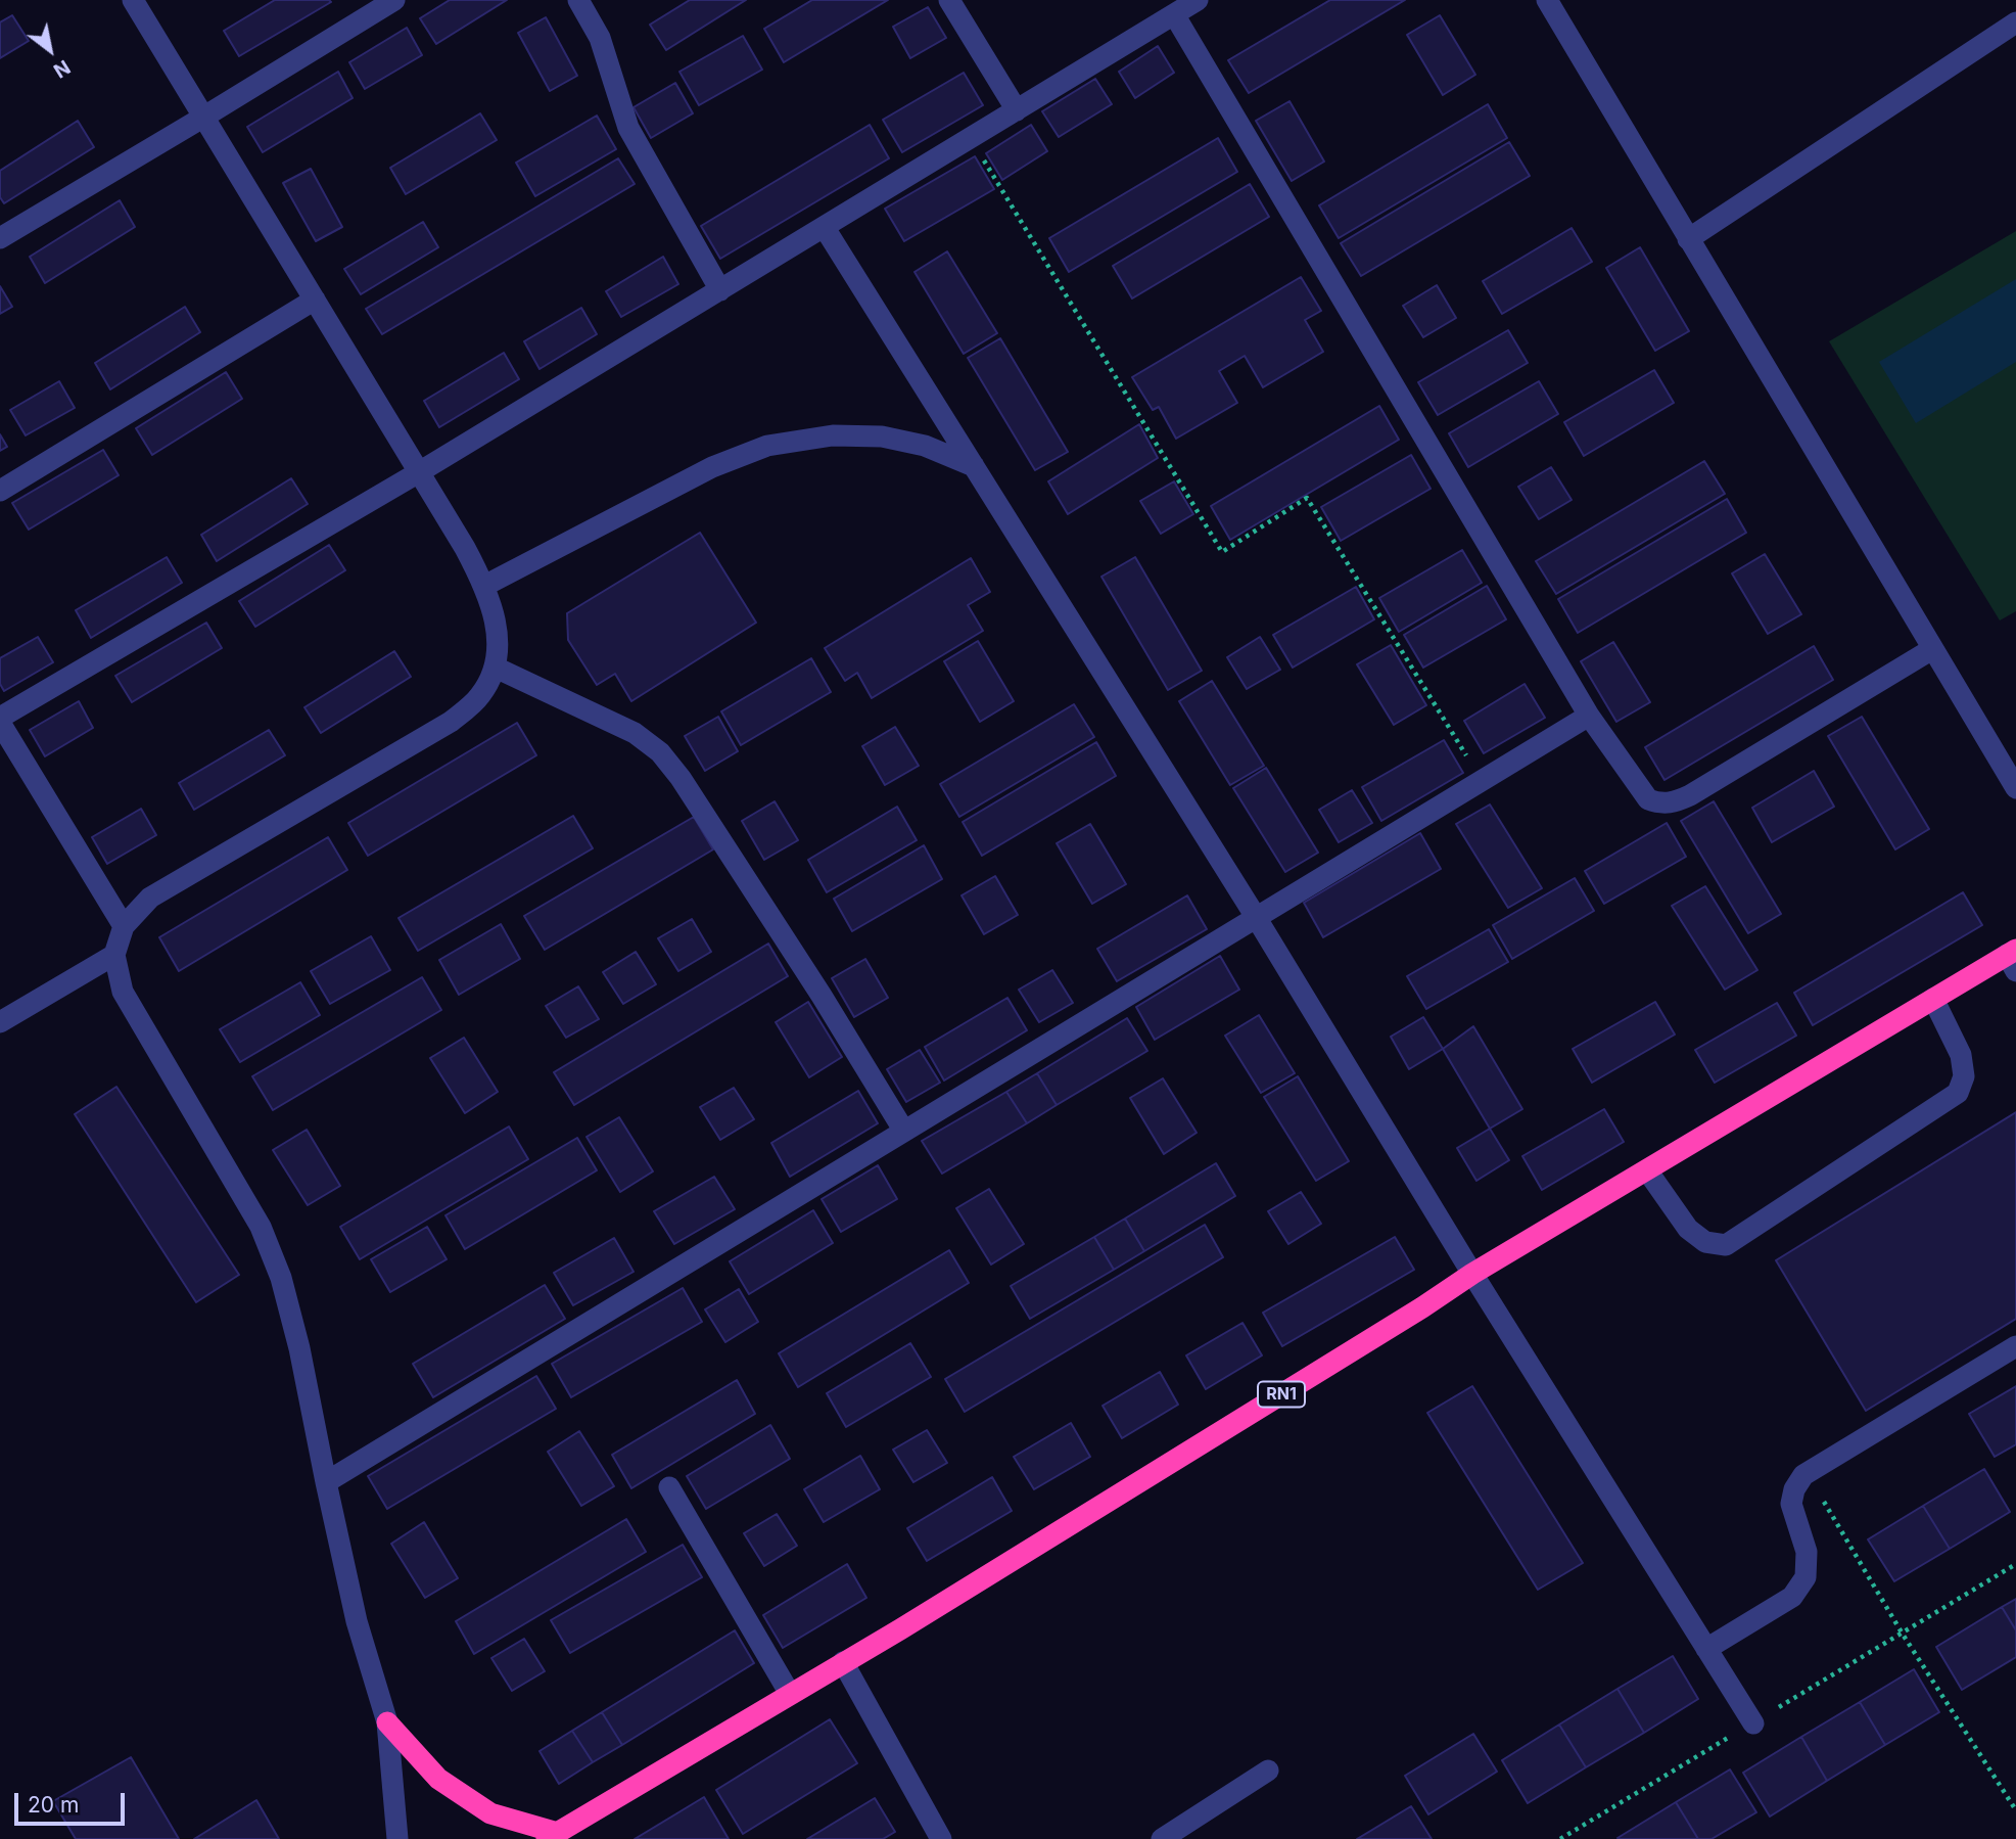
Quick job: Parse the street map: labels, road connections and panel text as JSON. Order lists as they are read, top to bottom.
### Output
{
  "streets": {
    "highway": ["RN1"]
  },
  "scale_bar": "20 m",
  "north": "bottom right"
}
